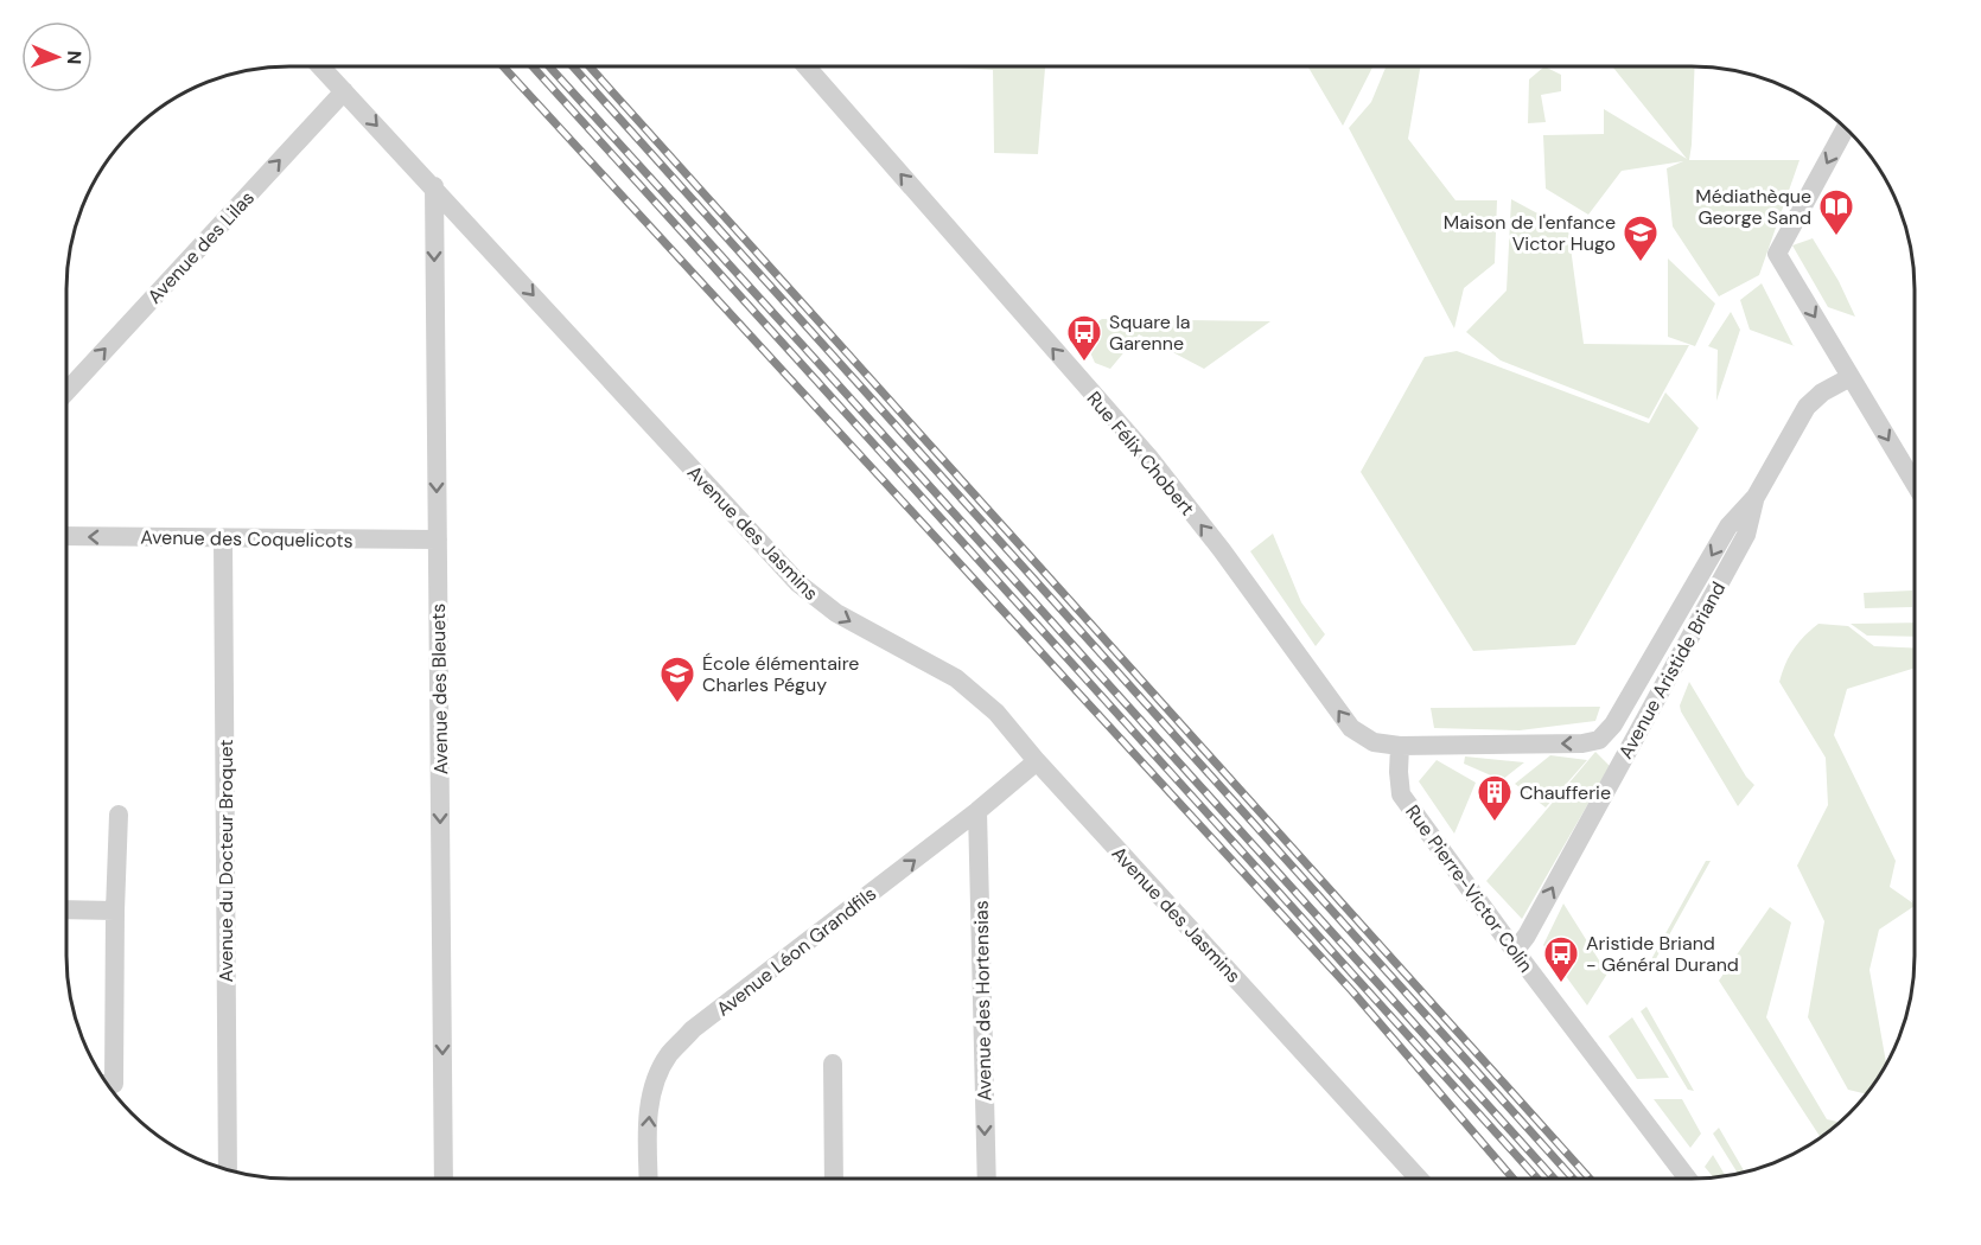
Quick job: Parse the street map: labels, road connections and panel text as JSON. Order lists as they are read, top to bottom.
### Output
{
  "streets": {
    "street": [
      "Avenue des Lilas",
      "Rue Félix Chobert",
      "Avenue des Jasmins",
      "Avenue des Coquelicots",
      "Avenue Aristide Briand",
      "Avenue des Bleuets",
      "Avenue du Docteur Broquet",
      "Rue Pierre-Victor Colin",
      "Avenue Léon Grandfils",
      "Avenue des Hortensias"
    ]
  },
  "crossings": [
    ["Avenue des Lilas", "Avenue des Jasmins"],
    ["Rue Félix Chobert", "Avenue Aristide Briand"],
    ["Rue Félix Chobert", "Rue Pierre-Victor Colin"],
    ["Avenue des Jasmins", "Avenue des Bleuets"],
    ["Avenue des Jasmins", "Avenue Léon Grandfils"],
    ["Avenue des Coquelicots", "Avenue des Bleuets"],
    ["Avenue des Coquelicots", "Avenue du Docteur Broquet"],
    ["Avenue Aristide Briand", "Rue Pierre-Victor Colin"],
    ["Avenue Léon Grandfils", "Avenue des Hortensias"]
  ],
  "one_way": [
    "Avenue des Lilas",
    "Rue Félix Chobert",
    "Avenue des Jasmins",
    "Avenue des Coquelicots",
    "Avenue des Bleuets",
    "Avenue Léon Grandfils"
  ],
  "places": {
    "library": ["Médiathèque George Sand"],
    "school or university": ["Maison de l'enfance Victor Hugo", "École élémentaire Charles Péguy"],
    "bus stop": ["Square la Garenne", "Aristide Briand - Général Durand"],
    "building": ["Chaufferie"]
  },
  "north": "right"
}
